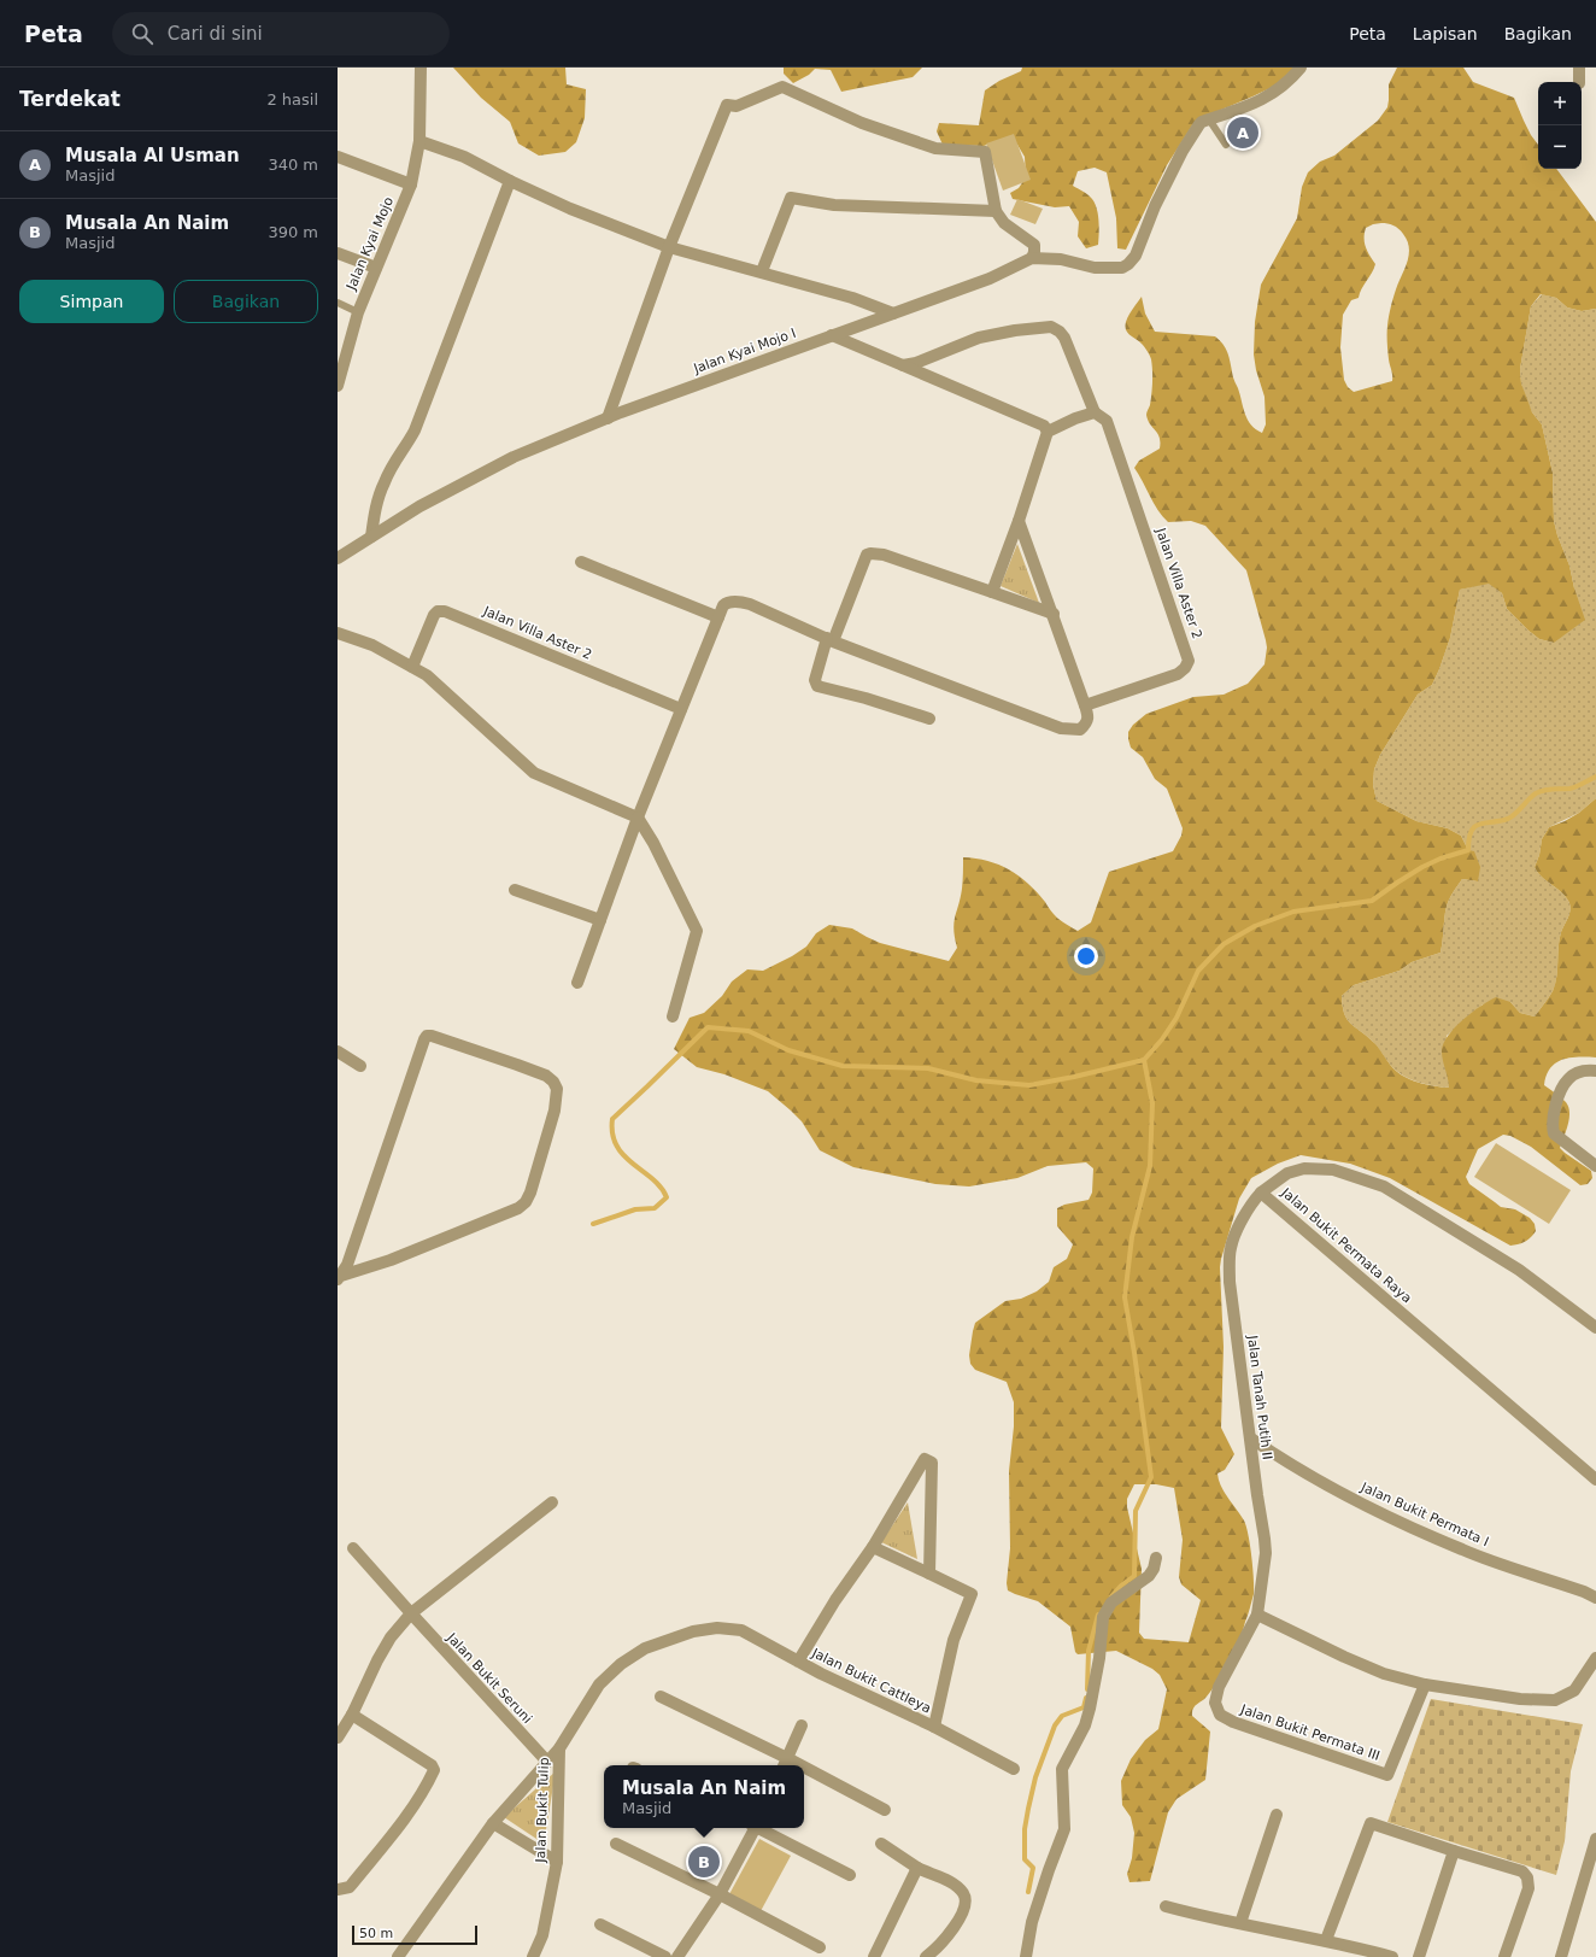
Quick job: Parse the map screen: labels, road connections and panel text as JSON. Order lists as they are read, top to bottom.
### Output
{
  "streets": {
    "street": [
      "Jalan Kyai Mojo",
      "Jalan Kyai Mojo I",
      "Jalan Villa Aster 2",
      "Jalan Bukit Permata Raya",
      "Jalan Tanah Putih II",
      "Jalan Bukit Permata I",
      "Jalan Bukit Seruni",
      "Jalan Bukit Cattleya",
      "Jalan Bukit Permata III",
      "Jalan Bukit Tulip"
    ]
  },
  "crossings": [
    ["Jalan Bukit Permata Raya", "Jalan Tanah Putih II"],
    ["Jalan Tanah Putih II", "Jalan Bukit Permata I"],
    ["Jalan Tanah Putih II", "Jalan Bukit Permata III"],
    ["Jalan Bukit Seruni", "Jalan Bukit Cattleya"],
    ["Jalan Bukit Cattleya", "Jalan Bukit Tulip"]
  ],
  "scale_bar": "50 m",
  "page": {
    "header": "Peta",
    "search": "Cari di sini",
    "nav": ["Peta", "Lapisan", "Bagikan"],
    "heading": ["Terdekat", "2 hasil"],
    "map_buttons": ["+", "−"],
    "pins": ["A", "B"],
    "list": [
      {
        "mark": "A",
        "name": "Musala Al Usman",
        "note": "Masjid",
        "value": "340 m"
      },
      {
        "mark": "B",
        "name": "Musala An Naim",
        "note": "Masjid",
        "value": "390 m"
      }
    ],
    "buttons": ["Simpan", "Bagikan"],
    "popup": ["Musala An Naim", "Masjid"],
    "scale": "50 m"
  }
}
